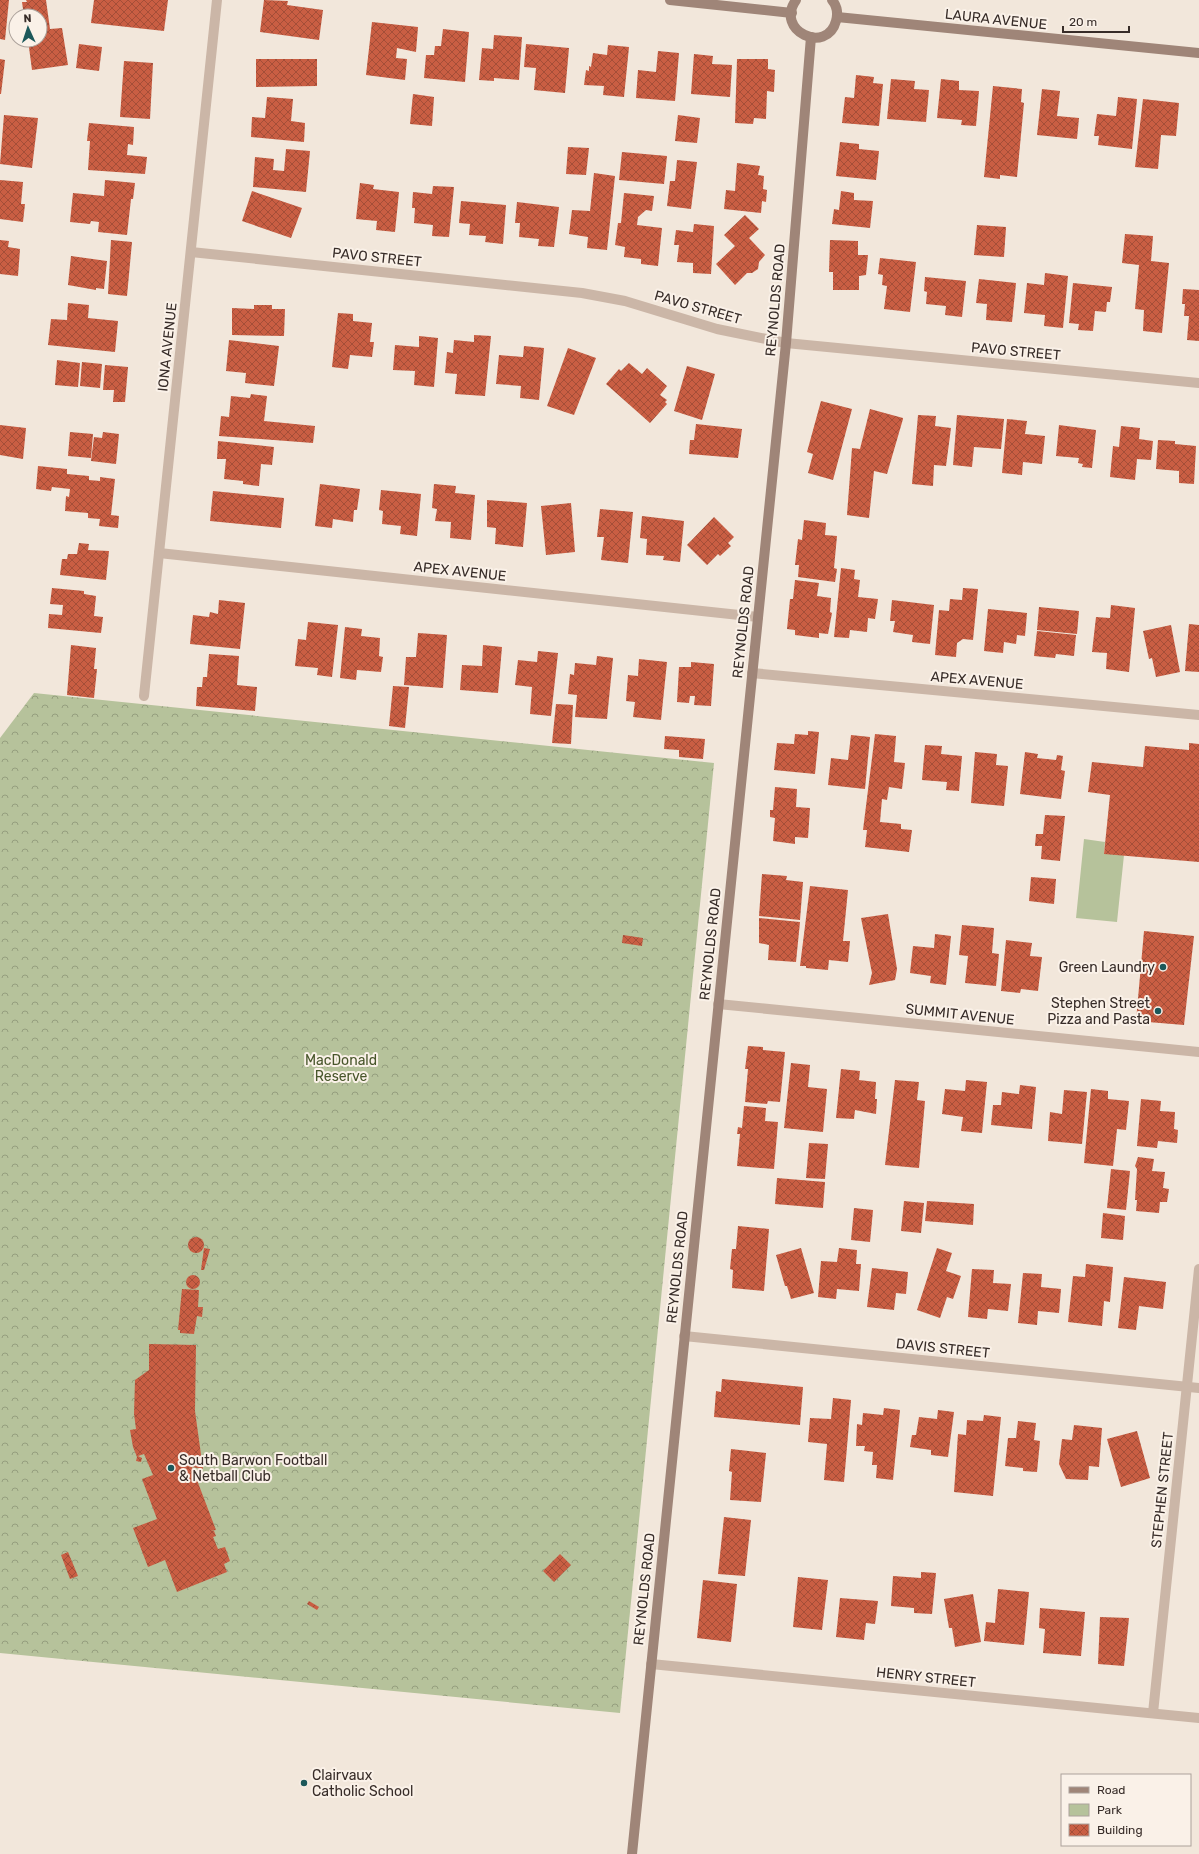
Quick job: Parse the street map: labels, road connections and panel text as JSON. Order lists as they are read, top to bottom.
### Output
{
  "streets": {
    "street": [
      "LAURA AVENUE",
      "PAVO STREET",
      "REYNOLDS ROAD",
      "IONA AVENUE",
      "APEX AVENUE",
      "SUMMIT AVENUE",
      "DAVIS STREET",
      "STEPHEN STREET",
      "HENRY STREET"
    ]
  },
  "crossings": [
    ["PAVO STREET", "REYNOLDS ROAD"],
    ["PAVO STREET", "IONA AVENUE"],
    ["REYNOLDS ROAD", "APEX AVENUE"],
    ["REYNOLDS ROAD", "SUMMIT AVENUE"],
    ["REYNOLDS ROAD", "DAVIS STREET"],
    ["REYNOLDS ROAD", "HENRY STREET"],
    ["IONA AVENUE", "APEX AVENUE"],
    ["DAVIS STREET", "STEPHEN STREET"],
    ["STEPHEN STREET", "HENRY STREET"]
  ],
  "parks": ["MacDonald Reserve"],
  "places": [
    "Green Laundry",
    "Stephen Street Pizza and Pasta",
    "South Barwon Football & Netball Club",
    "Clairvaux Catholic School"
  ],
  "legend": ["Road", "Park", "Building"],
  "scale_bar": "20 m",
  "north": "top"
}
